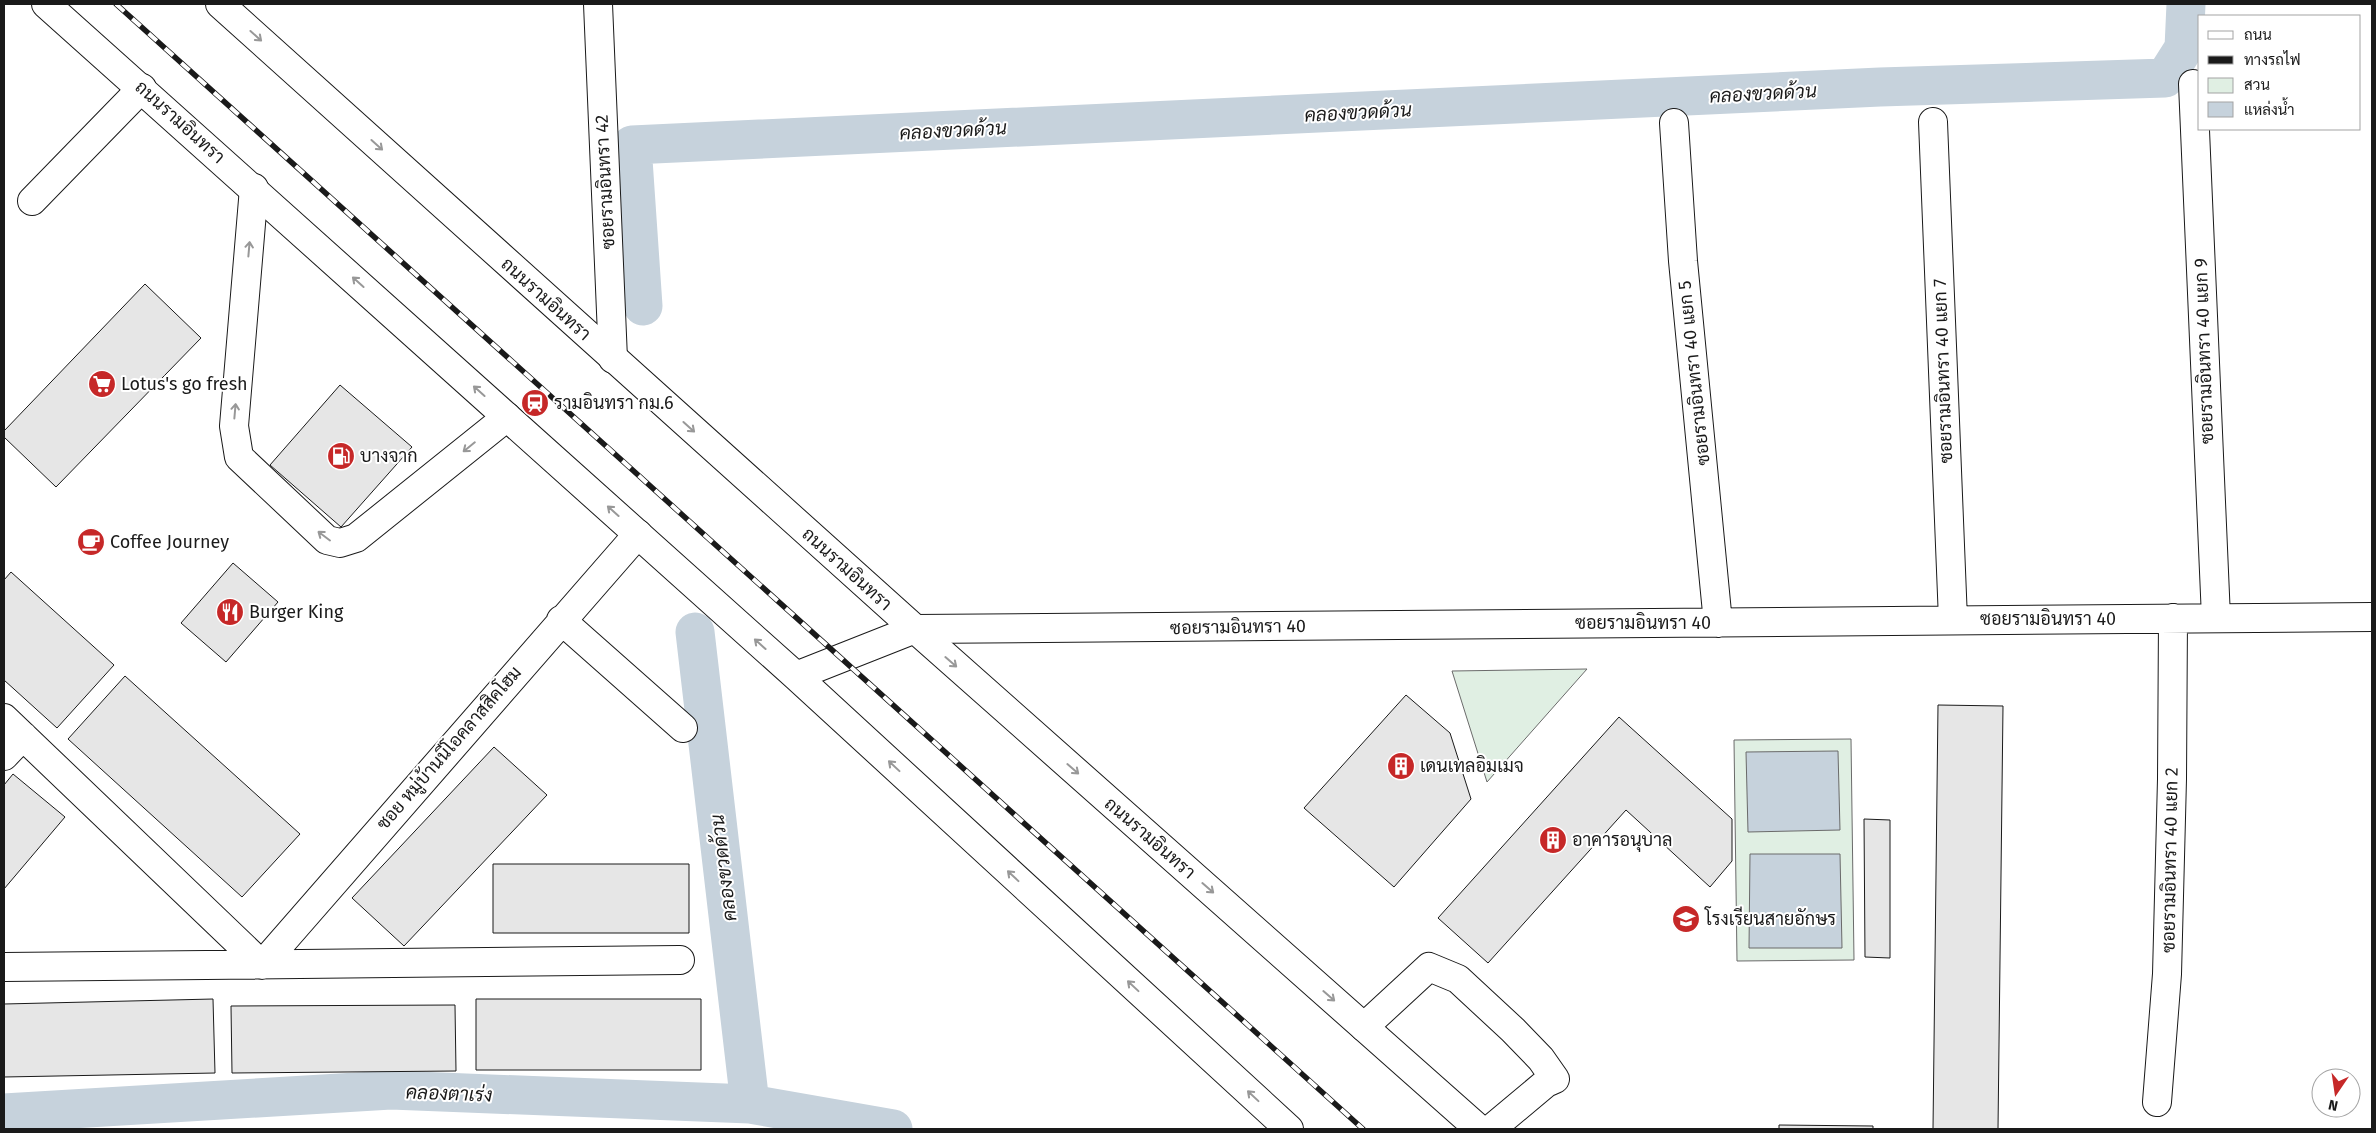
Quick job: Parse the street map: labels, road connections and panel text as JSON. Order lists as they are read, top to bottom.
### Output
{
  "streets": {
    "street": [
      "ถนนรามอินทรา",
      "ซอยรามอินทรา 42",
      "ซอยรามอินทรา 40 แยก 9",
      "ซอยรามอินทรา 40 แยก 7",
      "ซอยรามอินทรา 40 แยก 5",
      "ซอยรามอินทรา 40",
      "ซอย หมู่บ้านนีโอคลาสสิคโฮม",
      "ซอยรามอินทรา 40 แยก 2"
    ]
  },
  "crossings": [
    ["ถนนรามอินทรา", "ซอยรามอินทรา 42"],
    ["ถนนรามอินทรา", "ซอยรามอินทรา 40"],
    ["ถนนรามอินทรา", "ซอย หมู่บ้านนีโอคลาสสิคโฮม"],
    ["ซอยรามอินทรา 40 แยก 9", "ซอยรามอินทรา 40"],
    ["ซอยรามอินทรา 40 แยก 7", "ซอยรามอินทรา 40"],
    ["ซอยรามอินทรา 40 แยก 5", "ซอยรามอินทรา 40"],
    ["ซอยรามอินทรา 40", "ซอยรามอินทรา 40 แยก 2"]
  ],
  "water": ["คลองขวดด้วน", "คลองตาเร่ง"],
  "places": {
    "supermarket": ["Lotus's go fresh"],
    "station": ["รามอินทรา กม.6"],
    "fuel station": ["บางจาก"],
    "cafe": ["Coffee Journey"],
    "restaurant": ["Burger King"],
    "building": ["เดนเทลอิมเมจ", "อาคารอนุบาล"],
    "school or university": ["โรงเรียนสายอักษร"]
  },
  "legend": [
    "ถนน",
    "ทางรถไฟ",
    "สวน",
    "แหล่งน้ำ"
  ],
  "north": "bottom"
}
